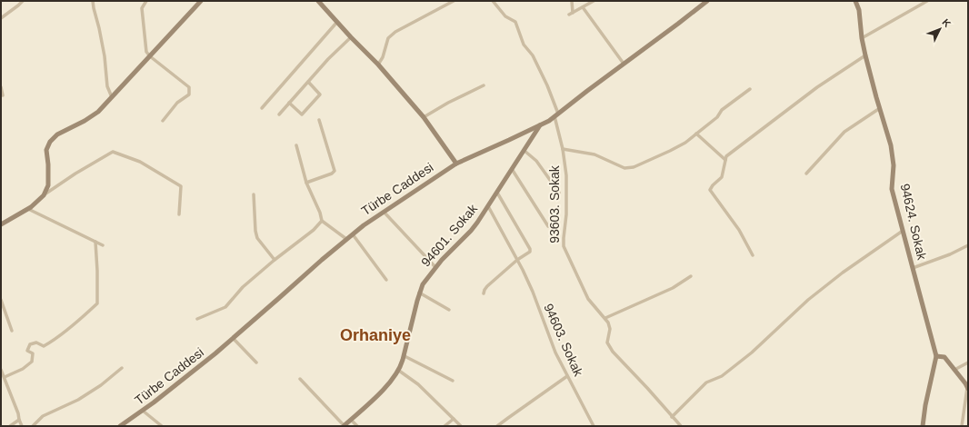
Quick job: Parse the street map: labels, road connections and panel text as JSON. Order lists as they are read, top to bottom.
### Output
{
  "streets": {
    "street": [
      "Türbe Caddesi",
      "93603. Sokak",
      "94624. Sokak",
      "94601. Sokak",
      "94603. Sokak"
    ]
  },
  "crossings": [
    ["Türbe Caddesi", "93603. Sokak"],
    ["Türbe Caddesi", "94601. Sokak"],
    ["94601. Sokak", "94603. Sokak"]
  ],
  "districts": ["Orhaniye"],
  "north": "top right"
}
